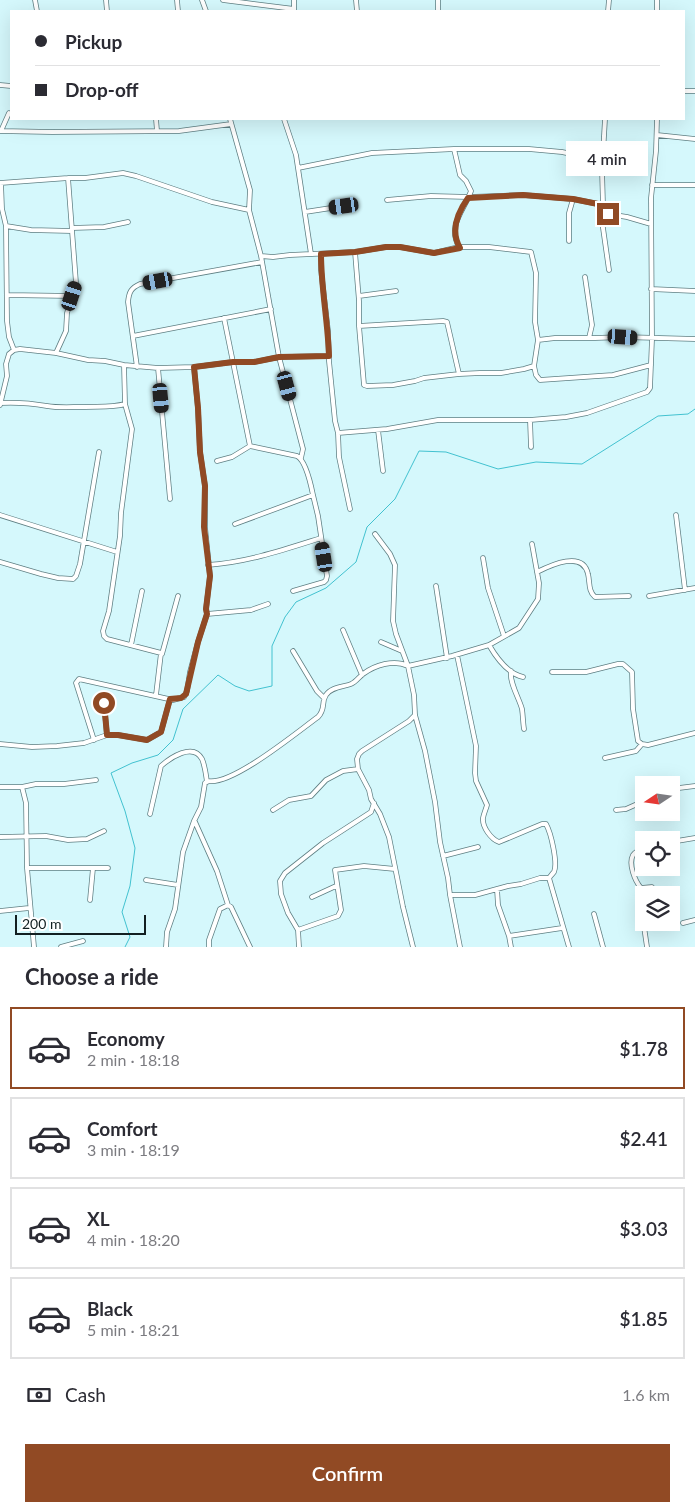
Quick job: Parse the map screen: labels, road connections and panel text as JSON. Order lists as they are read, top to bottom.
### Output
{
  "scale_bar": "200 m",
  "north": "left",
  "page": {
    "banner": ["Pickup", "Drop-off"],
    "bubble": "4 min",
    "scale": "200 m",
    "heading": "Choose a ride",
    "list": [
      {
        "name": "Economy",
        "note": "2 min · 18:18",
        "value": "$1.78"
      },
      {
        "name": "Comfort",
        "note": "3 min · 18:19",
        "value": "$2.41"
      },
      {
        "name": "XL",
        "note": "4 min · 18:20",
        "value": "$3.03"
      },
      {
        "name": "Black",
        "note": "5 min · 18:21",
        "value": "$1.85"
      }
    ],
    "pay": ["Cash", "1.6 km"],
    "buttons": "Confirm"
  }
}
